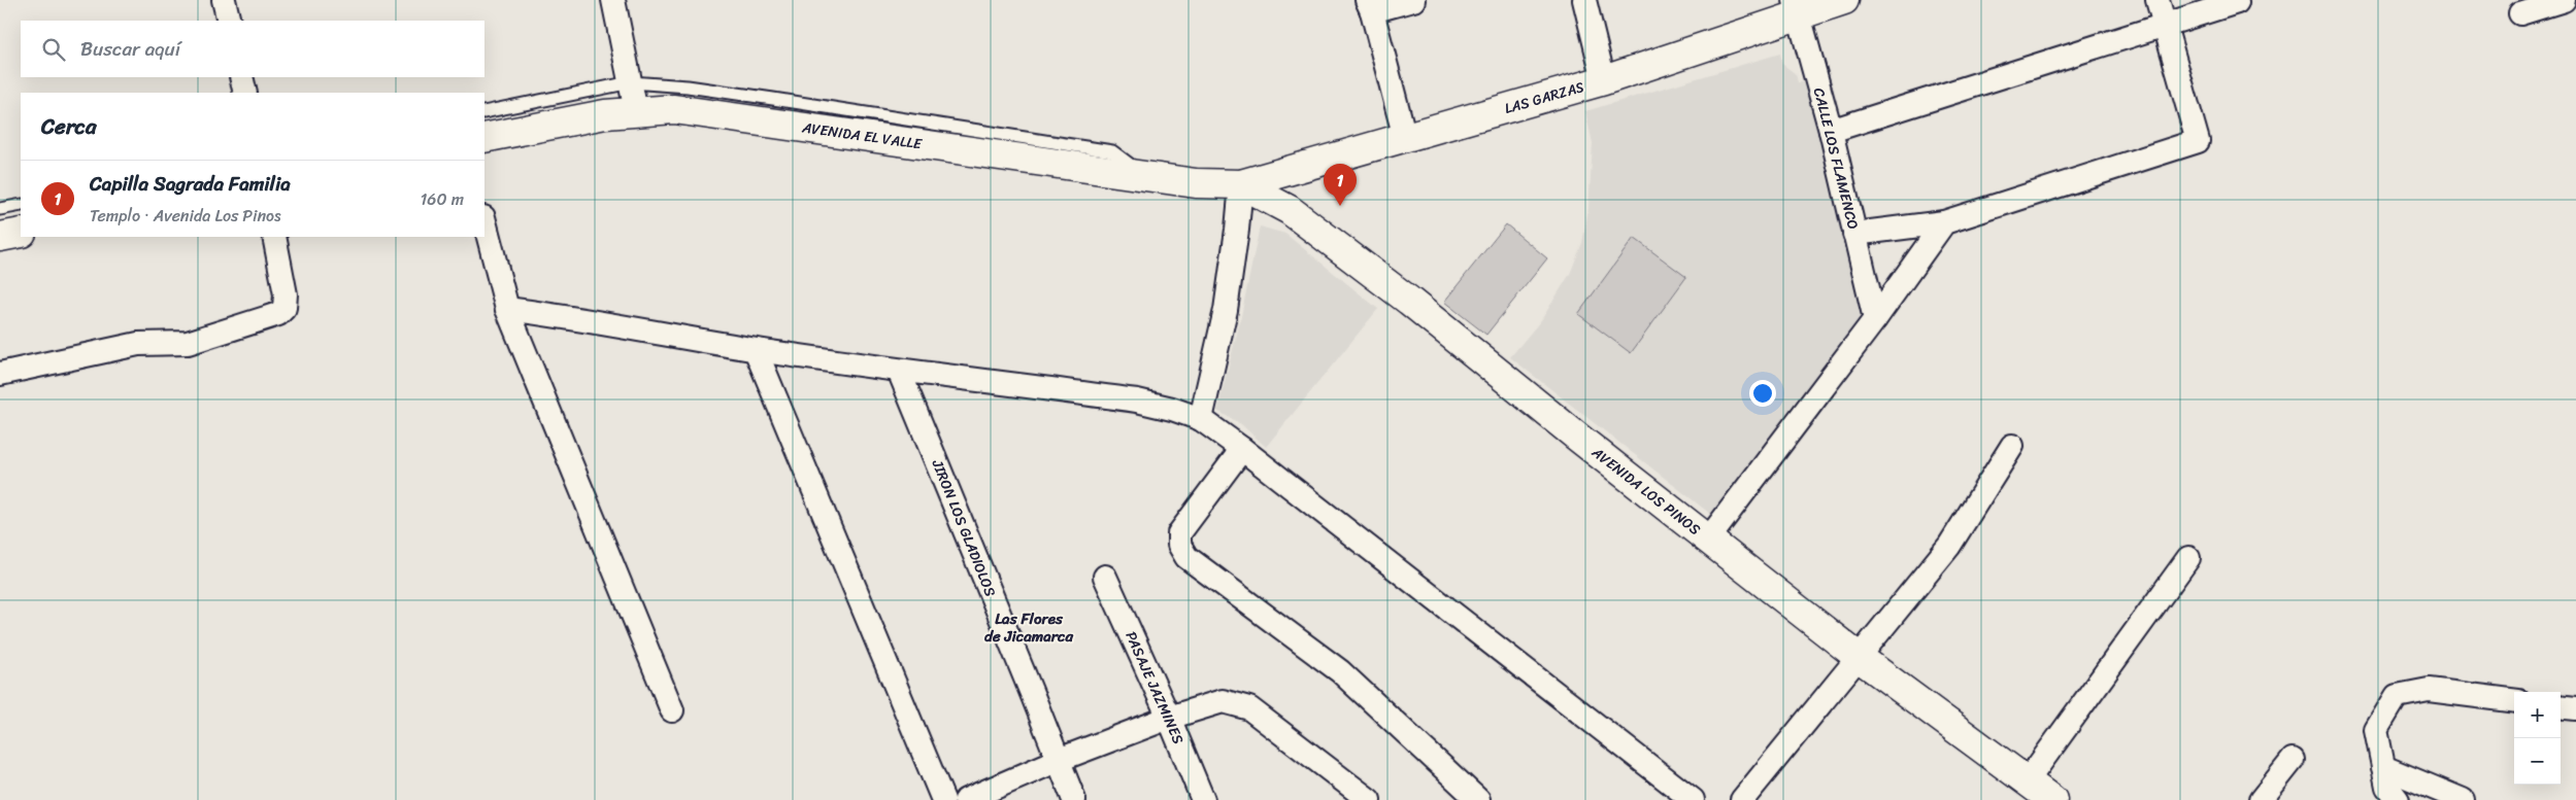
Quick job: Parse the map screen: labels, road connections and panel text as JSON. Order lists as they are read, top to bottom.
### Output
{
  "streets": {
    "street": [
      "LAS GARZAS",
      "AVENIDA EL VALLE",
      "CALLE LOS FLAMENCO",
      "AVENIDA LOS PINOS",
      "JIRON LOS GLADIOLOS",
      "PASAJE JAZMINES"
    ]
  },
  "crossings": [
    ["LAS GARZAS", "AVENIDA EL VALLE"],
    ["LAS GARZAS", "CALLE LOS FLAMENCO"],
    ["LAS GARZAS", "AVENIDA LOS PINOS"],
    ["AVENIDA EL VALLE", "AVENIDA LOS PINOS"]
  ],
  "districts": ["Las Flores de Jicamarca"],
  "page": {
    "search": "Buscar aquí",
    "heading": "Cerca",
    "list": [
      {
        "mark": "1",
        "name": "Capilla Sagrada Familia",
        "note": "Templo · Avenida Los Pinos",
        "value": "160 m"
      }
    ],
    "pins": "1",
    "map_buttons": ["+", "−"]
  }
}
